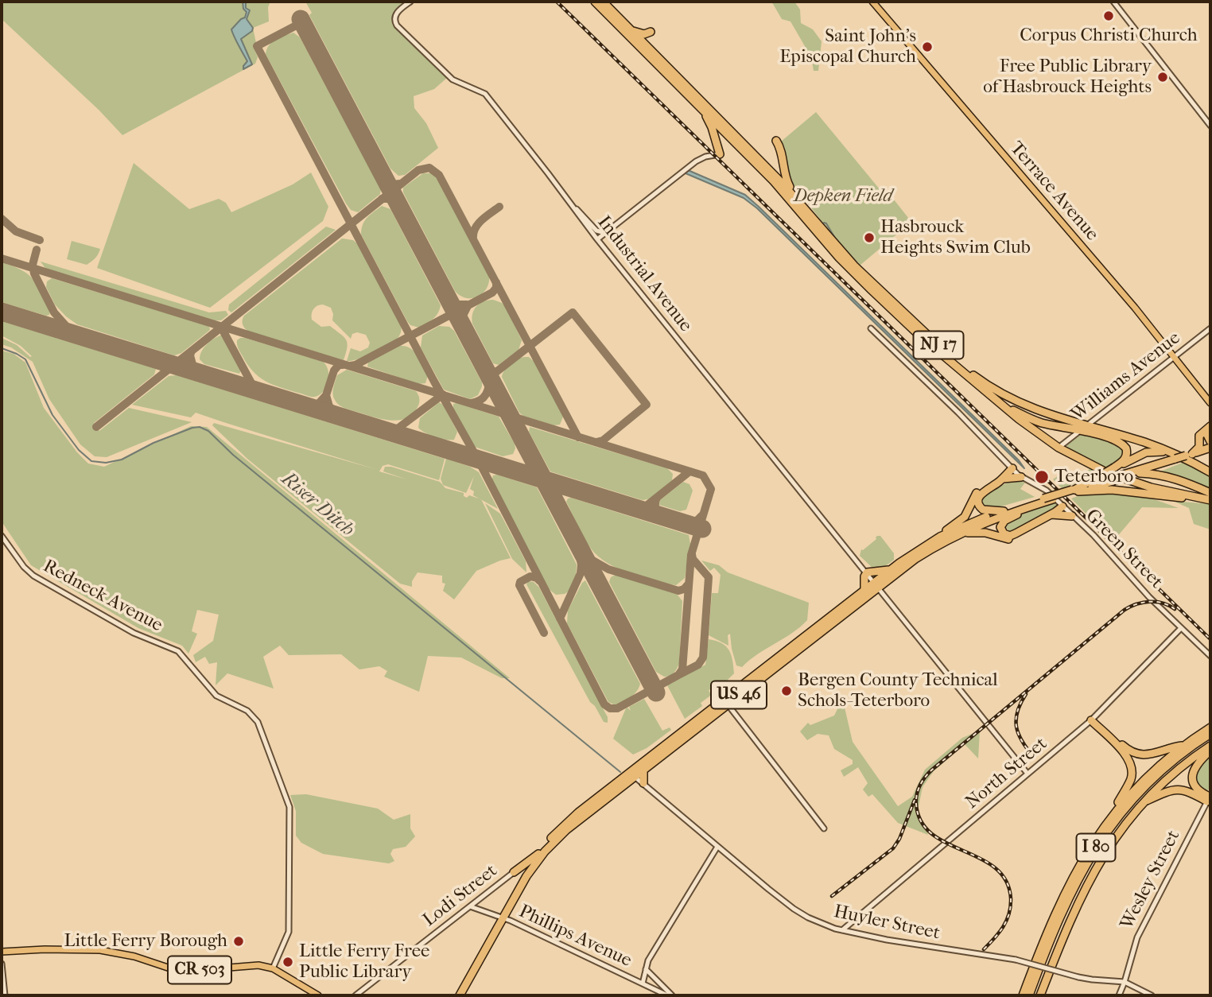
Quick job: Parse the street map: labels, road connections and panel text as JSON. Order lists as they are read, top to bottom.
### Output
{
  "streets": {
    "highway": ["NJ 17", "US 46", "I 80"],
    "main road": ["Terrace Avenue", "CR 503"],
    "street": [
      "Industrial Avenue",
      "Williams Avenue",
      "Green Street",
      "Redneck Avenue",
      "North Street",
      "Wesley Street",
      "Lodi Street",
      "Huyler Street",
      "Phillips Avenue"
    ]
  },
  "crossings": [
    ["Terrace Avenue", "Williams Avenue"],
    ["Industrial Avenue", "US 46"],
    ["Industrial Avenue", "North Street"],
    ["NJ 17", "Williams Avenue"],
    ["NJ 17", "US 46"],
    ["Green Street", "North Street"],
    ["Redneck Avenue", "CR 503"],
    ["US 46", "Huyler Street"],
    ["US 46", "Phillips Avenue"],
    ["North Street", "Huyler Street"],
    ["Wesley Street", "Huyler Street"],
    ["Lodi Street", "Phillips Avenue"]
  ],
  "water": ["Riser Ditch"],
  "parks": ["Depken Field"],
  "places": [
    "Corpus Christi Church",
    "Saint John's Episcopal Church",
    "Free Public Library of Hasbrouck Heights",
    "Hasbrouck Heights Swim Club",
    "Teterboro",
    "Bergen County Technical Schols-Teterboro",
    "Little Ferry Borough",
    "Little Ferry Free Public Library"
  ]
}
